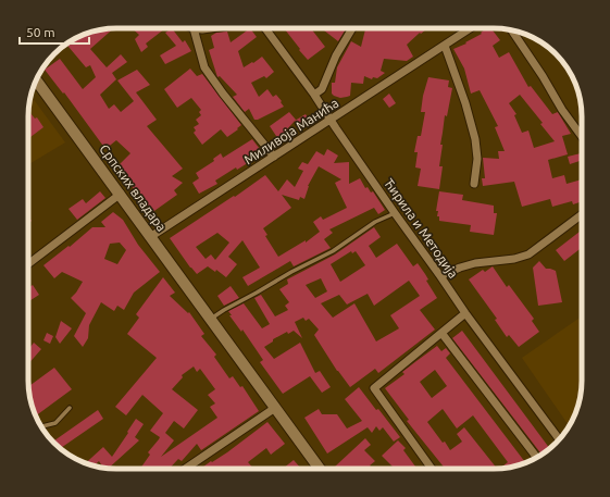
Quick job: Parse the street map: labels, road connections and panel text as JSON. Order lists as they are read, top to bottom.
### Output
{
  "streets": {
    "main road": ["Српских владара"],
    "street": ["Миливоја Манића", "Ћирила и Методија"]
  },
  "crossings": [
    ["Миливоја Манића", "Српских владара"],
    ["Миливоја Манића", "Ћирила и Методија"]
  ],
  "scale_bar": "50 m"
}
